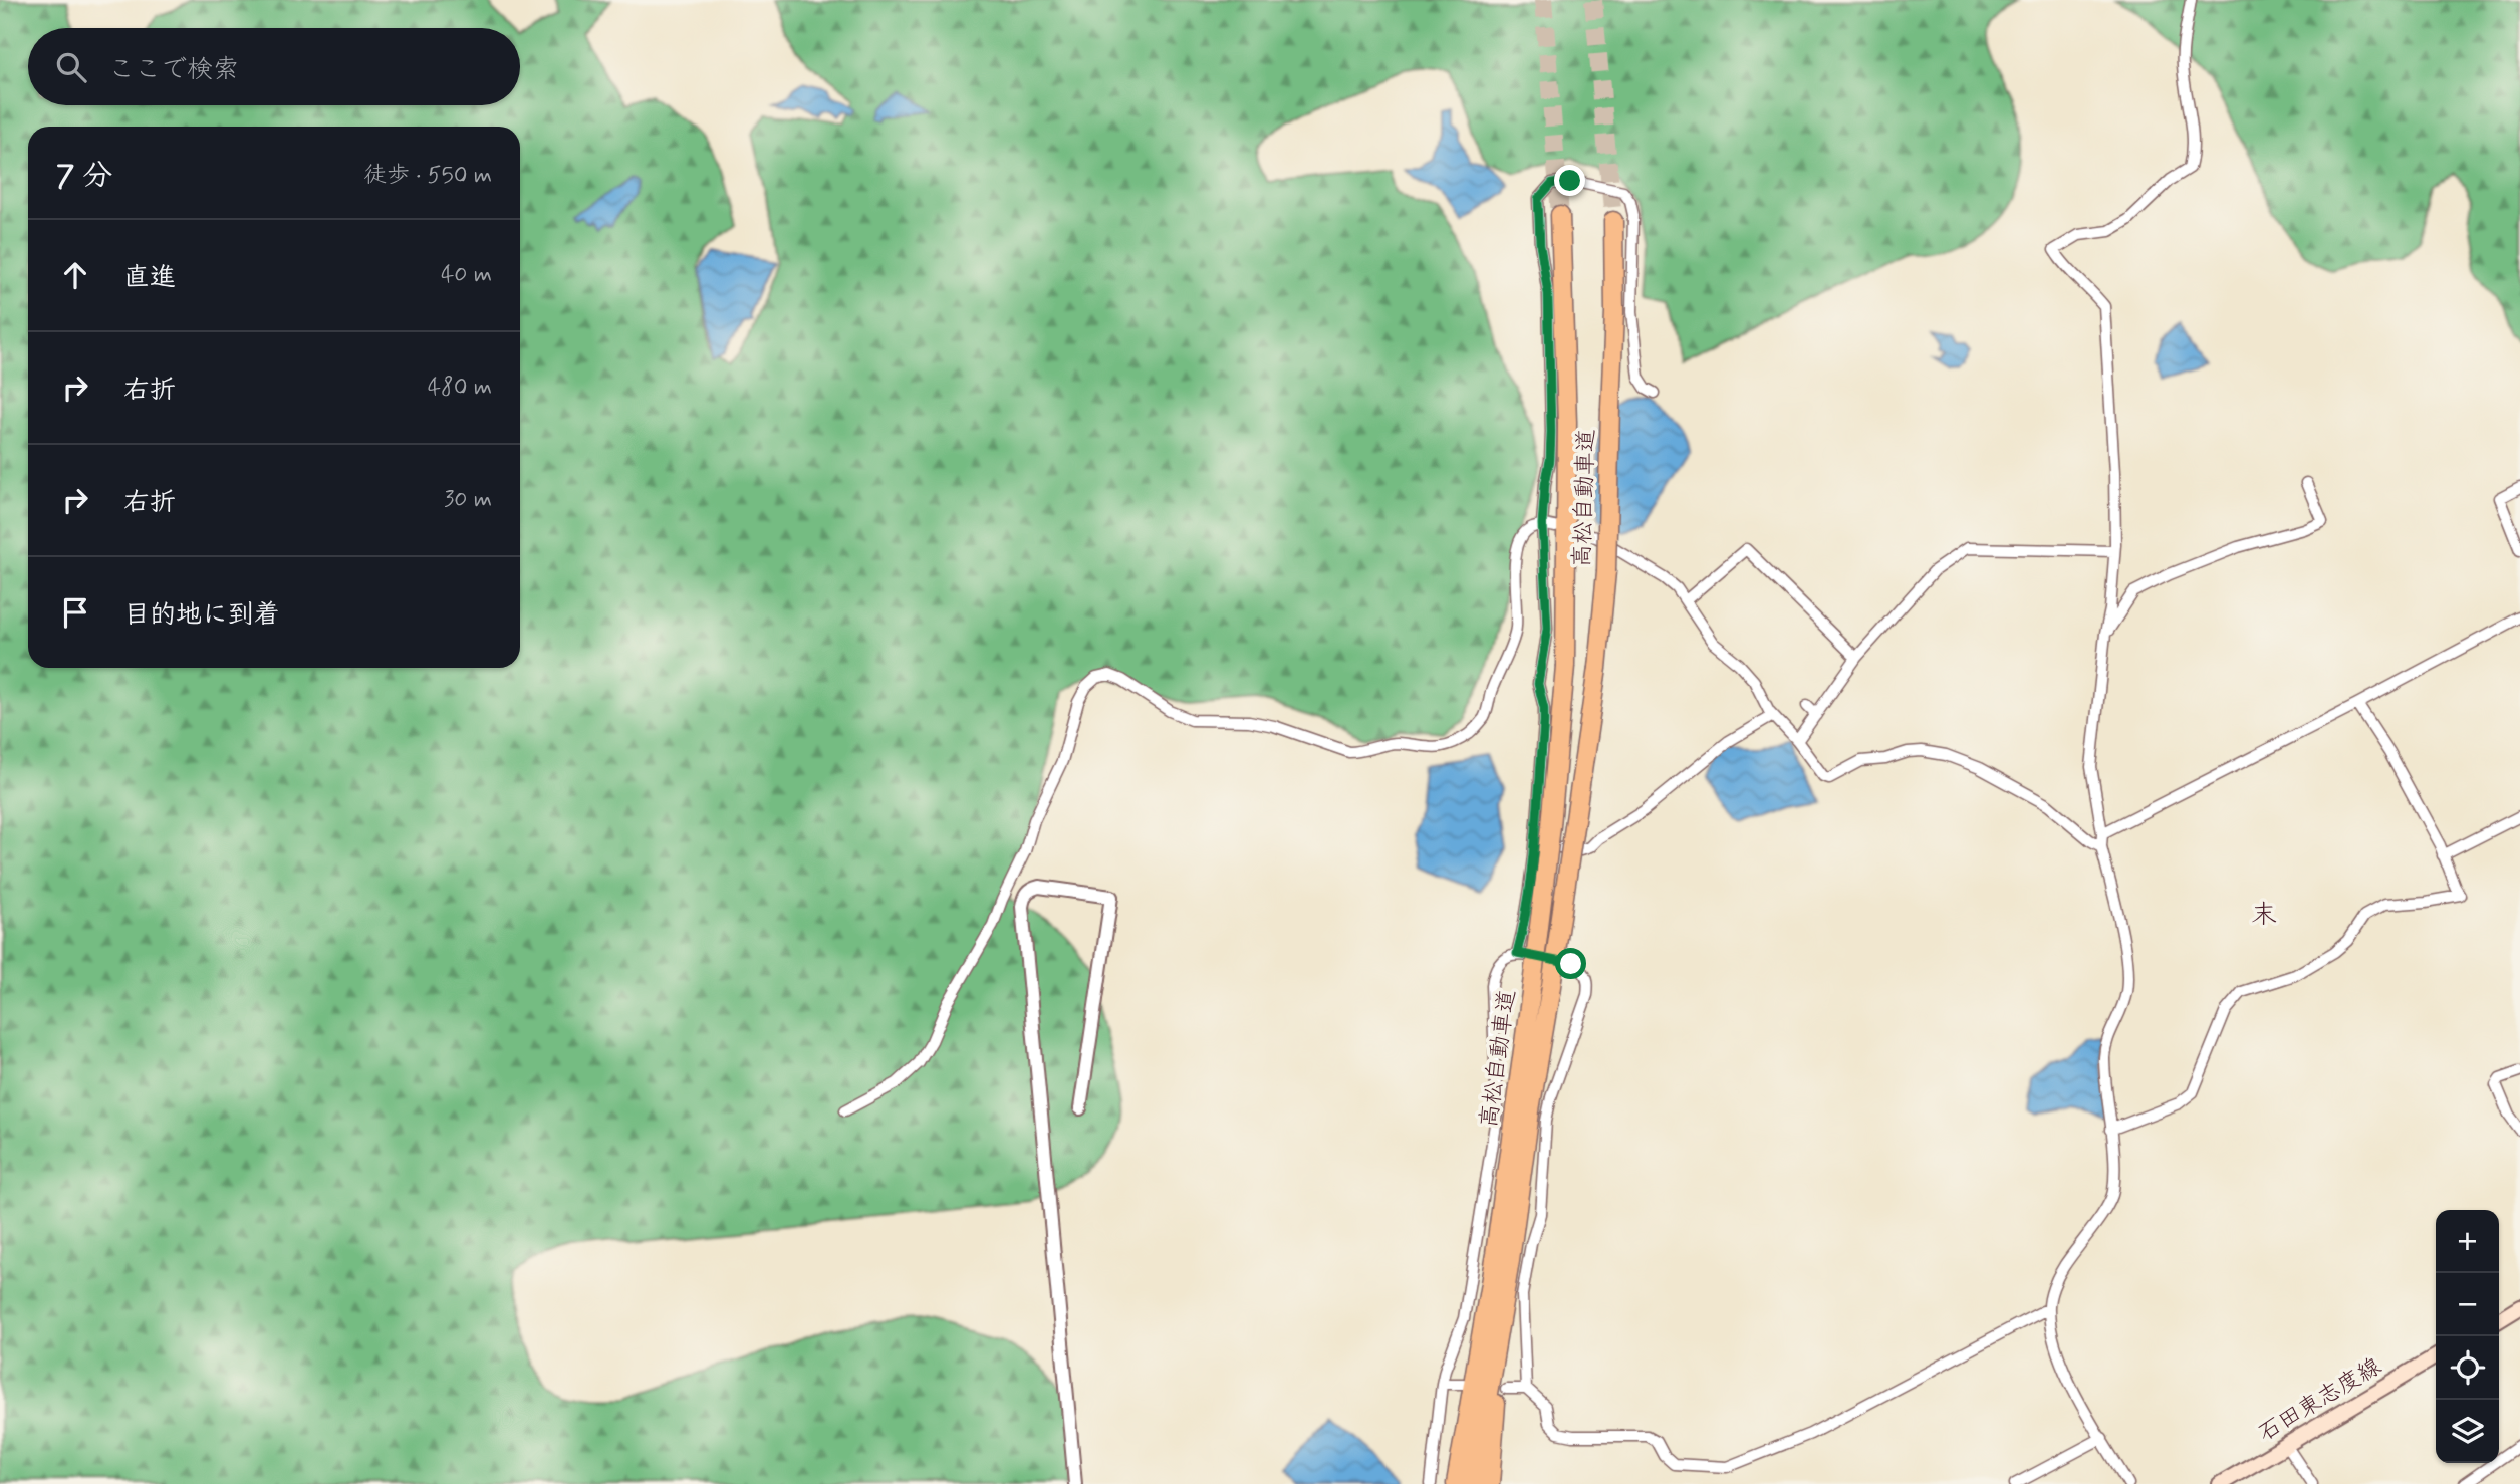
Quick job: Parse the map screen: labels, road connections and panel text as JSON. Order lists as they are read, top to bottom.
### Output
{
  "streets": {
    "highway": ["高松自動車道"],
    "main road": ["石田東志度線"]
  },
  "districts": ["末"],
  "page": {
    "search": "ここで検索",
    "heading": ["7 分", "徒歩 · 550 m"],
    "list": [
      ["直進", "40 m"],
      ["右折", "480 m"],
      ["右折", "30 m"],
      "目的地に到着"
    ],
    "map_buttons": ["+", "−"]
  }
}
